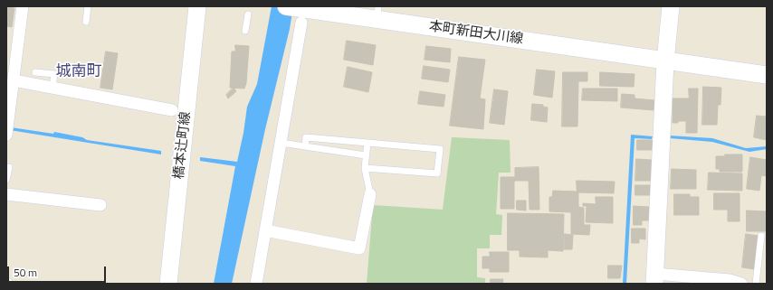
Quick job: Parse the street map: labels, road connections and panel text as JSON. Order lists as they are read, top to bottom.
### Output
{
  "streets": {
    "main road": ["本町新田大川線", "橋本辻町線"]
  },
  "districts": ["城南町"],
  "scale_bar": "50 m"
}
